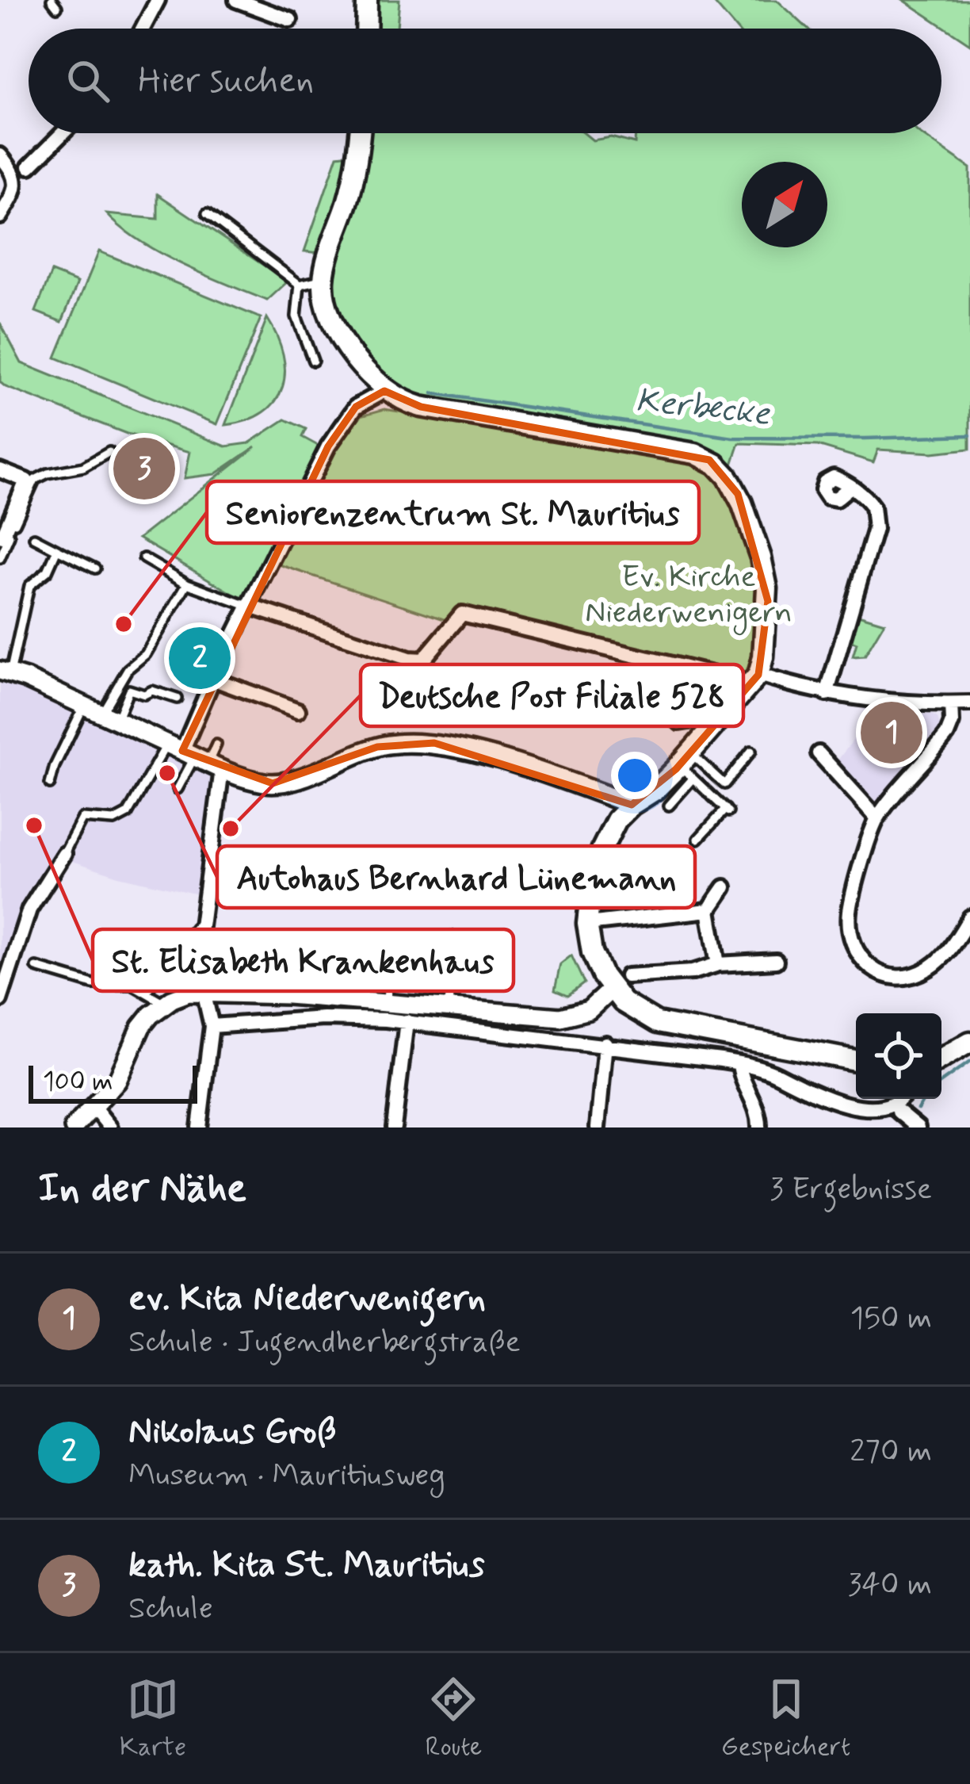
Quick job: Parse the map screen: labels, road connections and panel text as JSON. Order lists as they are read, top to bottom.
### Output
{
  "water": ["Kerbecke"],
  "parks": ["Ev. Kirche Niederwenigern"],
  "places": [
    "Seniorenzentrum St. Mauritius",
    "Autohaus Bernhard Lünemann",
    "St. Elisabeth Krankenhaus",
    "Deutsche Post Filiale 528"
  ],
  "scale_bar": "100 m",
  "north": "top right",
  "page": {
    "search": "Hier suchen",
    "pins": ["3", "2", "1"],
    "scale": "100 m",
    "heading": ["In der Nähe", "3 Ergebnisse"],
    "list": [
      {
        "mark": "1",
        "name": "ev. Kita Niederwenigern",
        "note": "Schule · Jugendherbergstraße",
        "value": "150 m"
      },
      {
        "mark": "2",
        "name": "Nikolaus Groß",
        "note": "Museum · Mauritiusweg",
        "value": "270 m"
      },
      {
        "mark": "3",
        "name": "kath. Kita St. Mauritius",
        "note": "Schule",
        "value": "340 m"
      }
    ],
    "nav": ["Karte", "Route", "Gespeichert"]
  }
}
